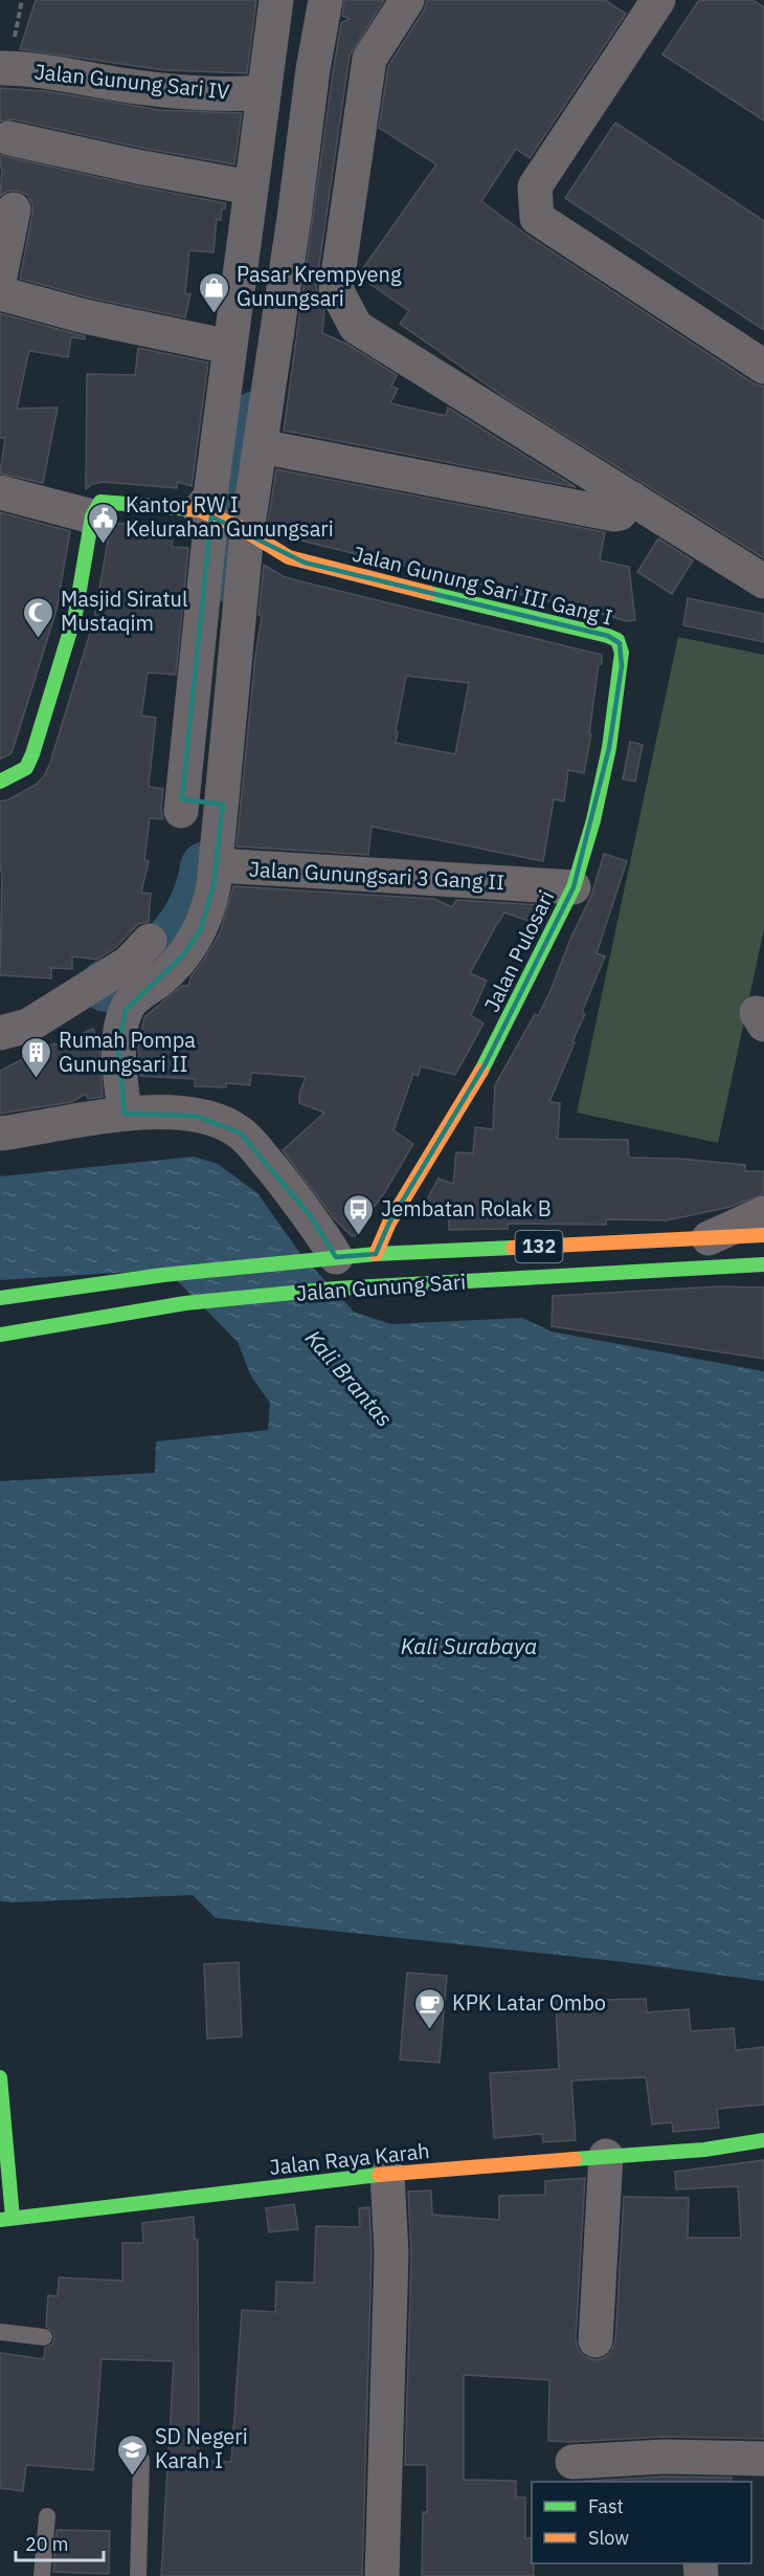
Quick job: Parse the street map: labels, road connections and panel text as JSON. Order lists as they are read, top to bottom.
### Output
{
  "streets": {
    "main road": [
      "Jalan Gunung Sari III Gang I",
      "Jalan Pulosari",
      "132",
      "Jalan Gunung Sari",
      "Jalan Raya Karah"
    ],
    "street": ["Jalan Gunung Sari IV", "Jalan Gunungsari 3 Gang II"]
  },
  "crossings": [
    ["Jalan Gunung Sari III Gang I", "Jalan Pulosari"],
    ["Jalan Gunungsari 3 Gang II", "Jalan Pulosari"],
    ["Jalan Pulosari", "Jalan Gunung Sari"]
  ],
  "water": ["Kali Brantas", "Kali Surabaya"],
  "places": {
    "shop": ["Pasar Krempyeng Gunungsari"],
    "public building": ["Kantor RW I Kelurahan Gunungsari"],
    "mosque": ["Masjid Siratul Mustaqim"],
    "building": ["Rumah Pompa Gunungsari II"],
    "bus stop": ["Jembatan Rolak B"],
    "cafe": ["KPK Latar Ombo"],
    "school or university": ["SD Negeri Karah I"]
  },
  "legend": ["Fast", "Slow"],
  "scale_bar": "20 m"
}
